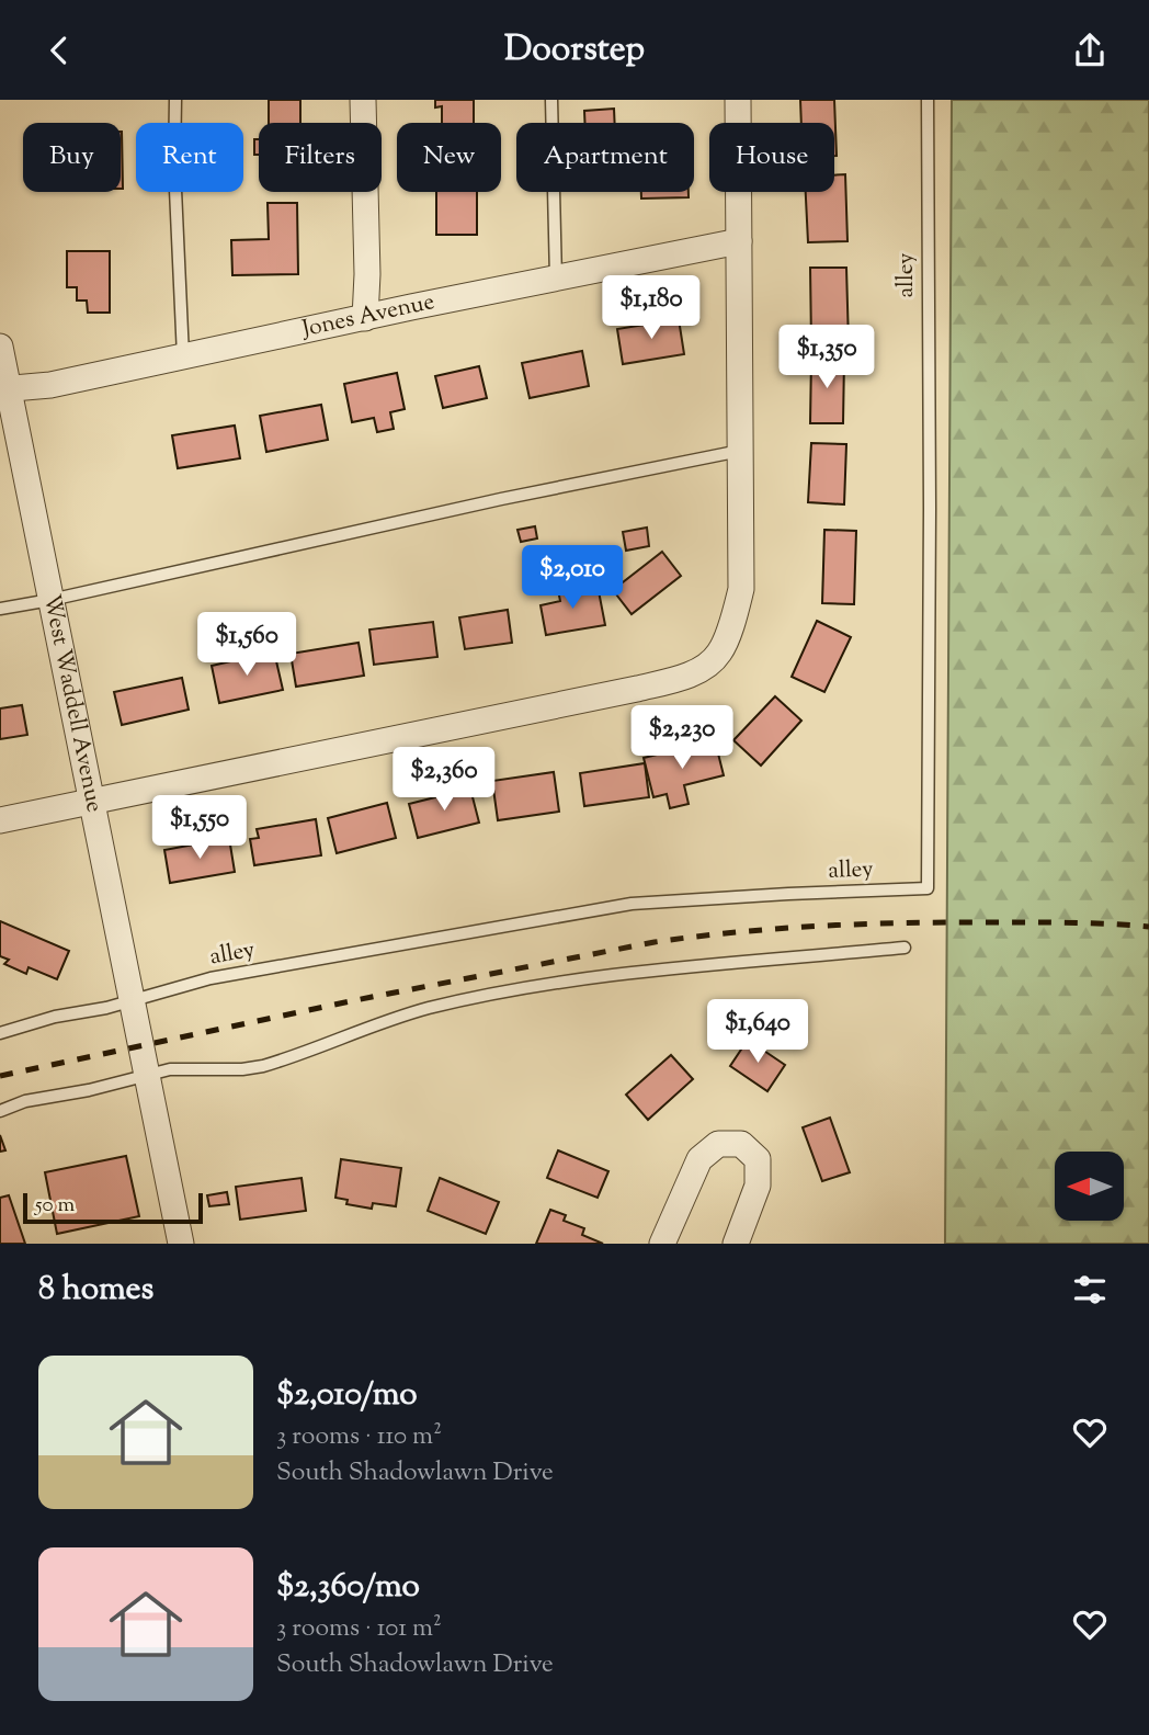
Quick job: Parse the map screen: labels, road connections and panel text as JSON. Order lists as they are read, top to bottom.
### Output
{
  "streets": {
    "street": ["Jones Avenue", "West Waddell Avenue"],
    "lane": ["alley"]
  },
  "crossings": [
    ["alley", "West Waddell Avenue"],
    ["Jones Avenue", "West Waddell Avenue"]
  ],
  "scale_bar": "50 m",
  "north": "left",
  "page": {
    "header": "Doorstep",
    "chip": [
      "Buy",
      "Rent",
      "Filters",
      "New",
      "Apartment",
      "House"
    ],
    "price": [
      "$1,180",
      "$1,350",
      "$2,010",
      "$1,560",
      "$2,230",
      "$2,360",
      "$1,550",
      "$1,640"
    ],
    "scale": "50 m",
    "heading": "8 homes",
    "list": [
      {
        "name": "$2,010/mo",
        "note": "3 rooms · 110 m² · South Shadowlawn Drive"
      },
      {
        "name": "$2,360/mo",
        "note": "3 rooms · 101 m² · South Shadowlawn Drive"
      }
    ]
  }
}
